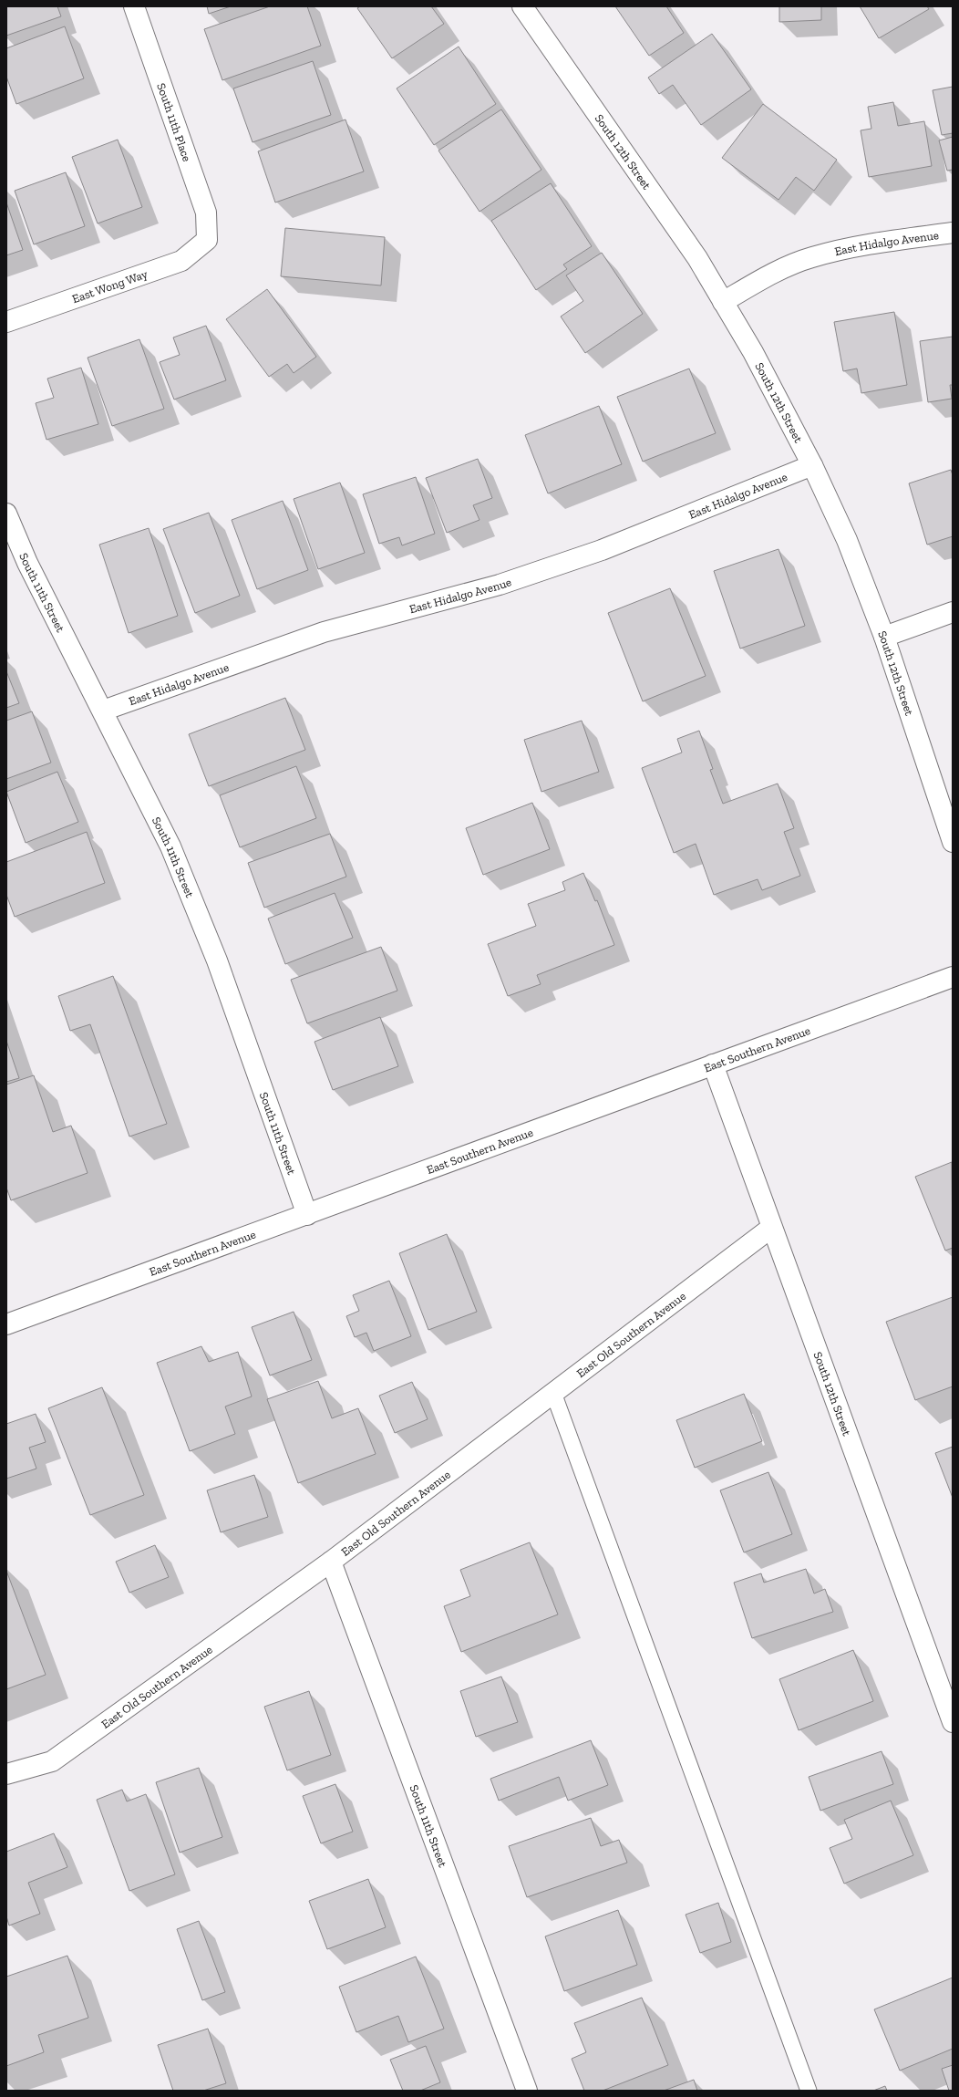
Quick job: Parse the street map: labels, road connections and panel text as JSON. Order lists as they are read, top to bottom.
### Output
{
  "streets": {
    "street": [
      "South 11th Place",
      "South 12th Street",
      "East Hidalgo Avenue",
      "East Wong Way",
      "South 11th Street",
      "East Southern Avenue",
      "East Old Southern Avenue"
    ]
  },
  "crossings": [
    ["South 11th Place", "East Wong Way"],
    ["South 12th Street", "East Hidalgo Avenue"],
    ["South 12th Street", "East Southern Avenue"],
    ["South 12th Street", "East Old Southern Avenue"],
    ["East Hidalgo Avenue", "South 11th Street"],
    ["South 11th Street", "East Southern Avenue"],
    ["South 11th Street", "East Old Southern Avenue"]
  ]
}
